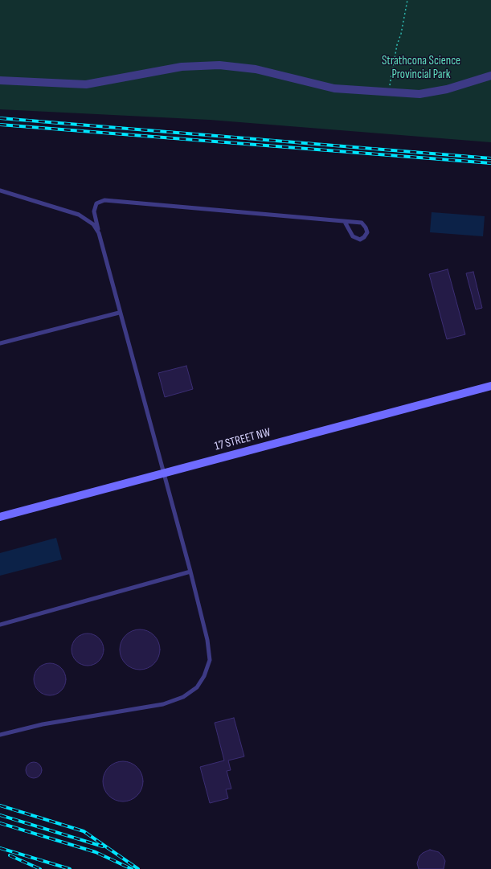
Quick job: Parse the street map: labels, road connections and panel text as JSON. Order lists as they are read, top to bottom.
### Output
{
  "streets": {
    "main road": ["17 STREET NW"]
  },
  "parks": ["Strathcona Science Provincial Park"]
}
